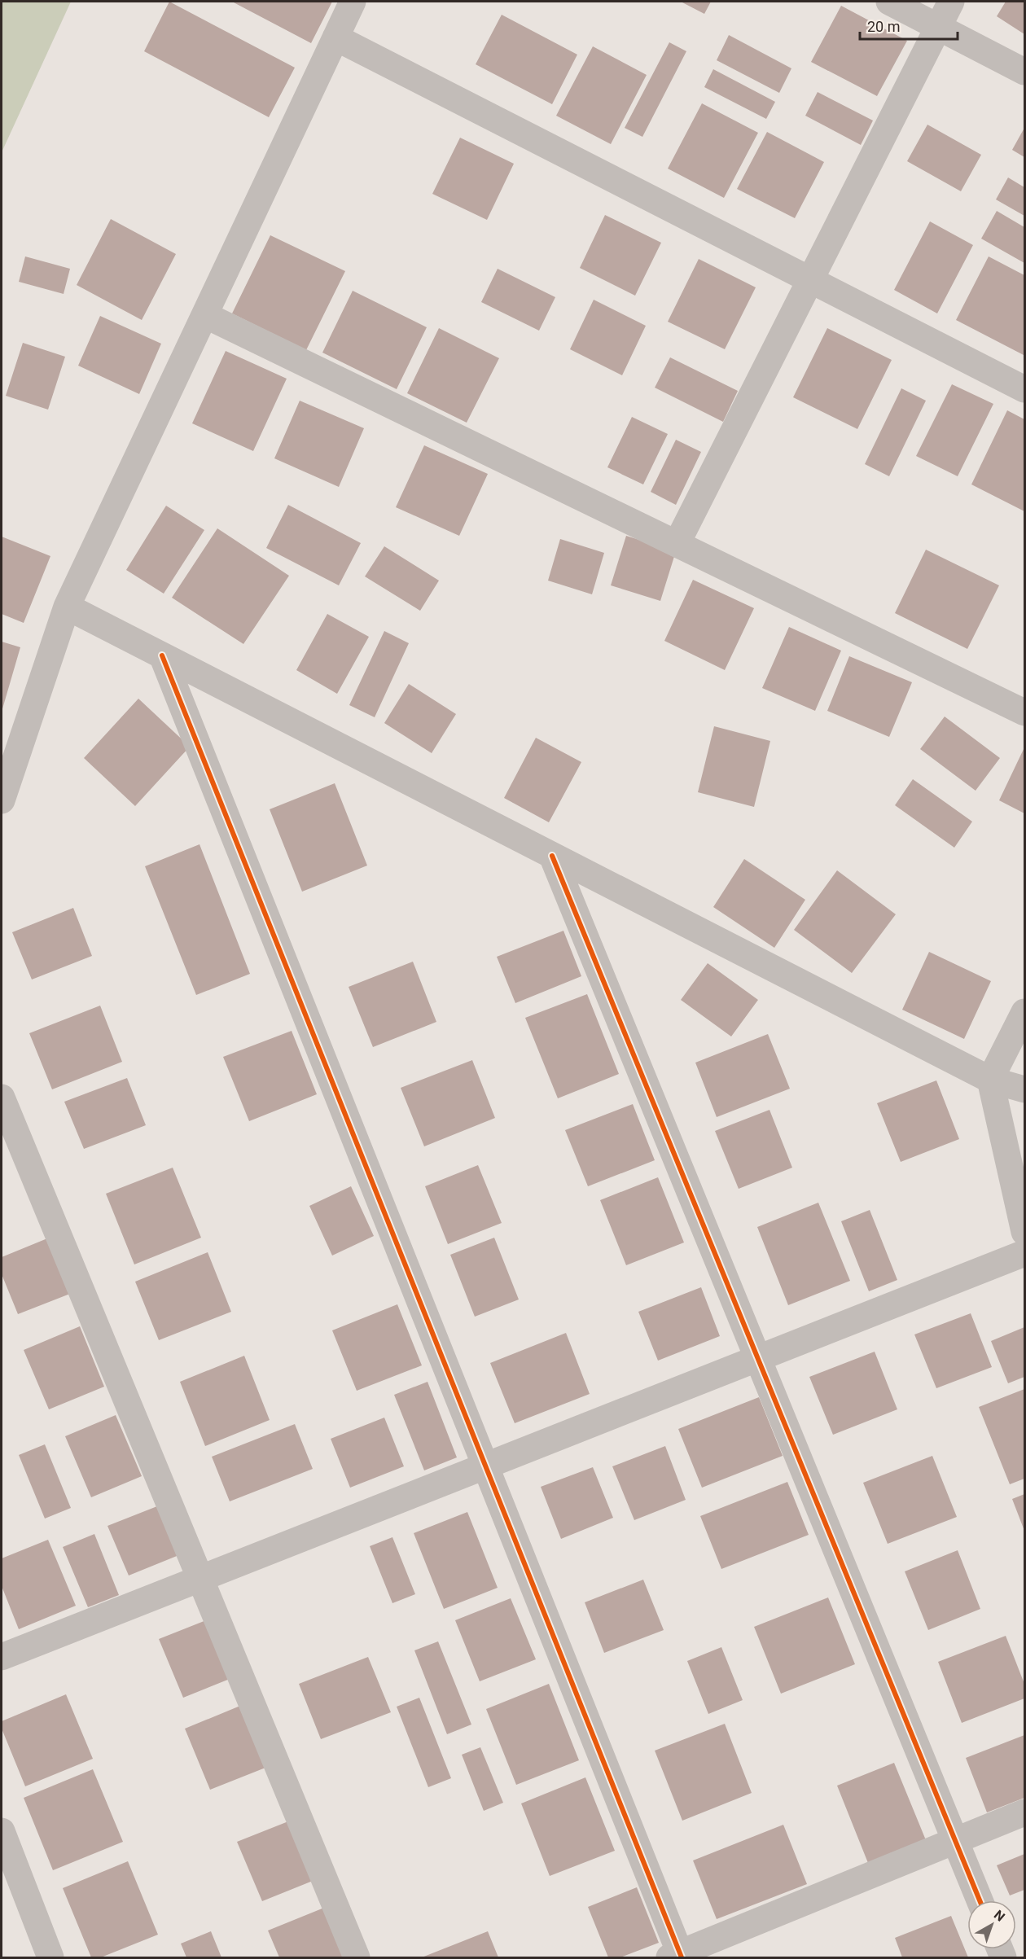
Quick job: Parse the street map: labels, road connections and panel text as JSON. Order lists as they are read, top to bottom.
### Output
{
  "scale_bar": "20 m",
  "north": "top right"
}
